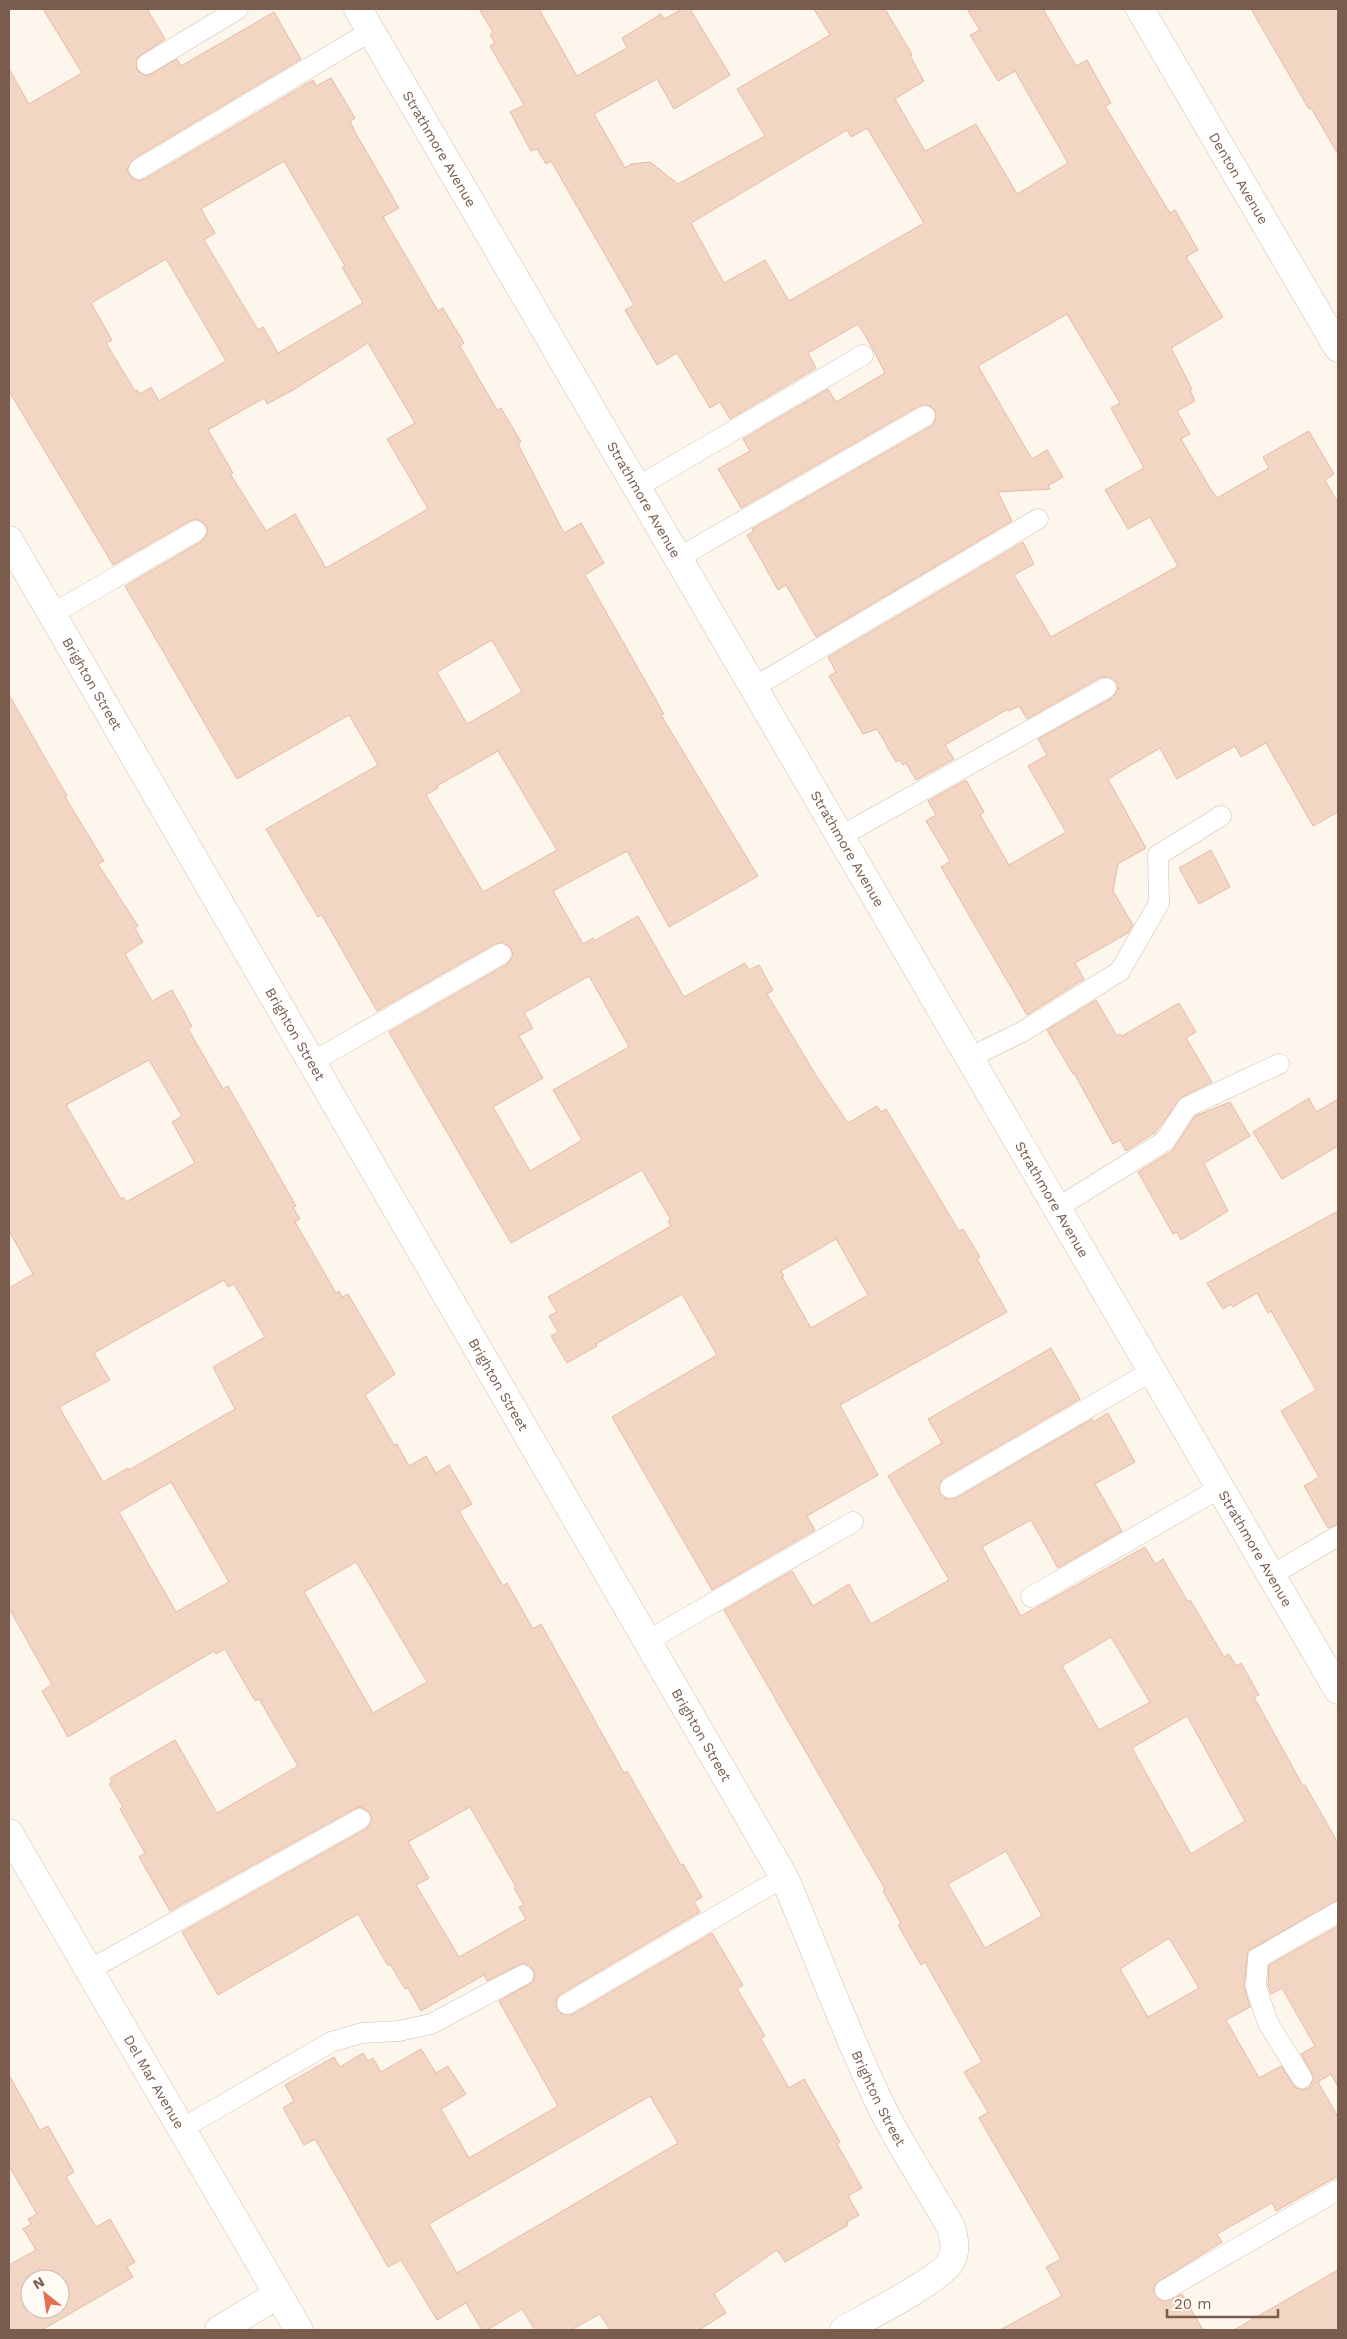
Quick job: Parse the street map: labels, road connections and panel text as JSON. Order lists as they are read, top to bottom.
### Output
{
  "streets": {
    "street": [
      "Strathmore Avenue",
      "Denton Avenue",
      "Brighton Street",
      "Del Mar Avenue"
    ]
  },
  "scale_bar": "20 m",
  "north": "top left"
}
